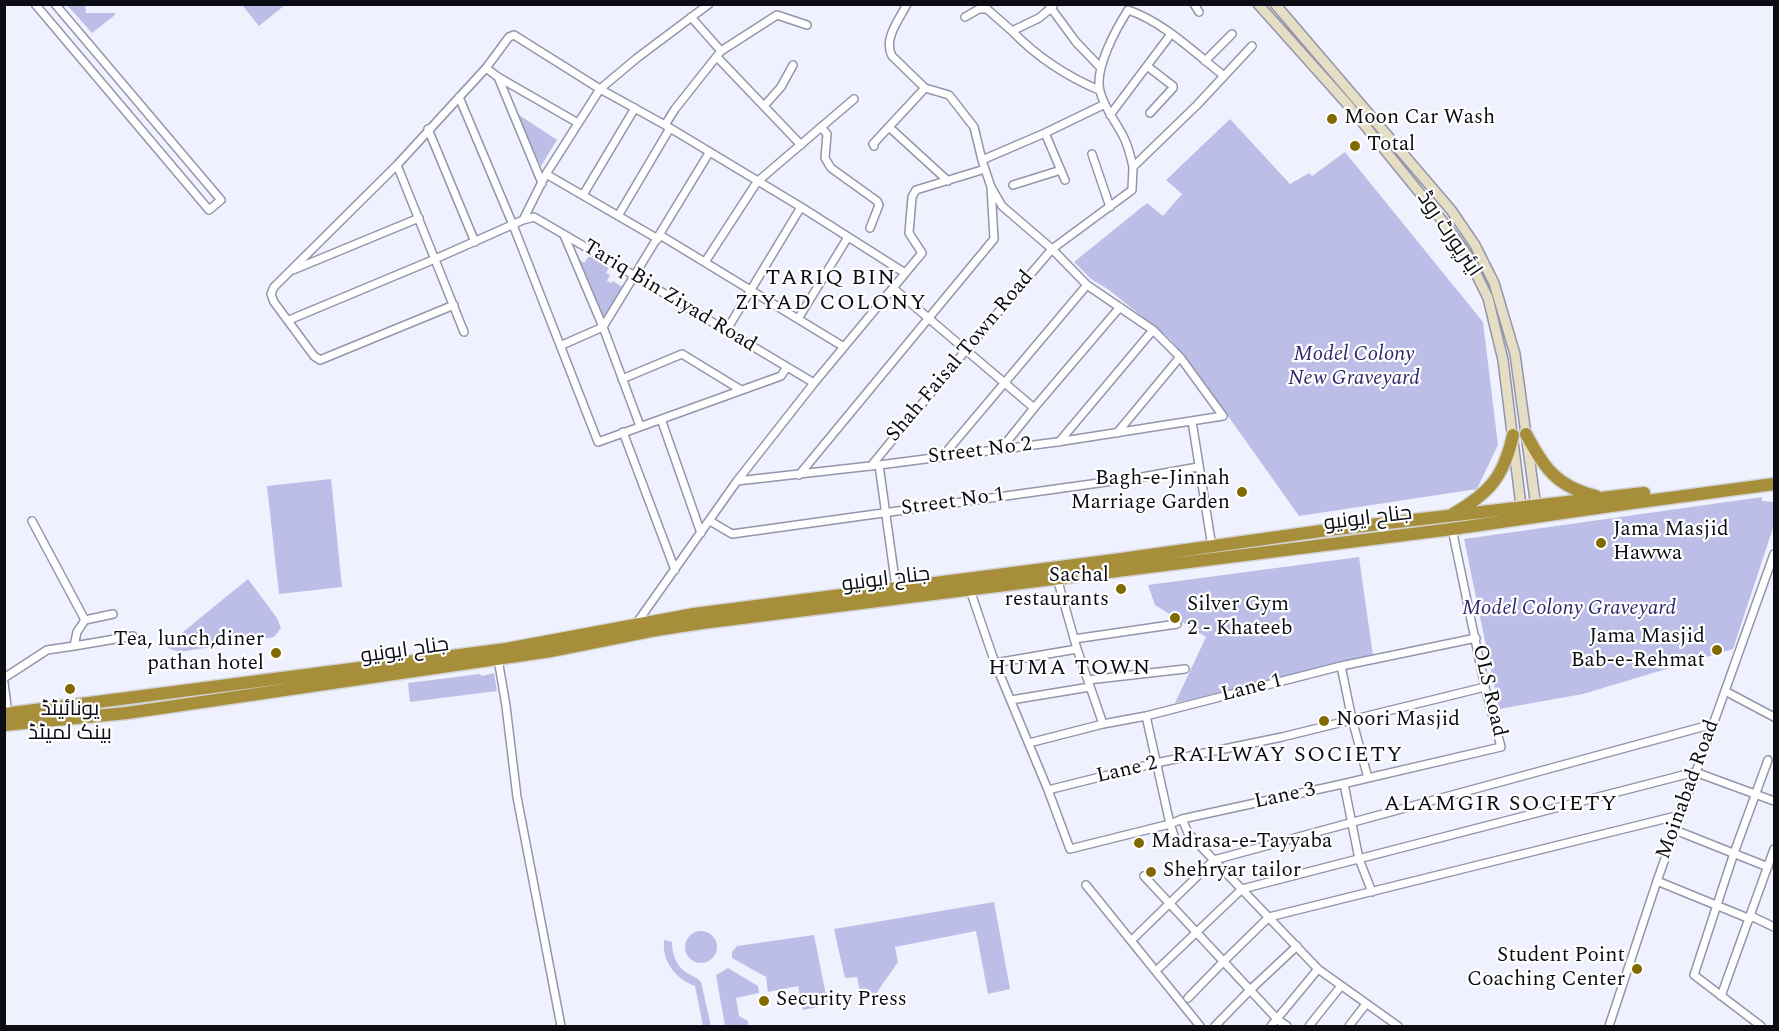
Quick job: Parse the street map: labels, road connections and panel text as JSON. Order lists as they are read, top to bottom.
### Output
{
  "streets": {
    "highway": ["جناح ایونیو"],
    "main road": ["ایئرپورٹ روڈ"],
    "street": [
      "Tariq Bin Ziyad Road",
      "Shah Faisal Town Road",
      "Street No 2",
      "Street No 1",
      "Lane 1",
      "OLS Road",
      "Lane 2",
      "Moinabad Road",
      "Lane 3"
    ]
  },
  "crossings": [
    ["ایئرپورٹ روڈ", "جناح ایونیو"],
    ["Shah Faisal Town Road", "Street No 2"],
    ["جناح ایونیو", "OLS Road"],
    ["Lane 1", "OLS Road"],
    ["OLS Road", "Lane 2"],
    ["OLS Road", "Lane 3"],
    ["Lane 2", "Lane 3"]
  ],
  "districts": [
    "TARIQ BIN ZIYAD COLONY",
    "HUMA TOWN",
    "RAILWAY SOCIETY",
    "ALAMGIR SOCIETY"
  ],
  "parks": ["Model Colony New Graveyard", "Model Colony Graveyard"],
  "places": [
    "Moon Car Wash",
    "Total",
    "Bagh-e-Jinnah Marriage Garden",
    "Jama Masjid Hawwa",
    "Sachal restaurants",
    "Silver Gym 2 - Khateeb",
    "Jama Masjid Bab-e-Rehmat",
    "Tea, lunch,diner pathan hotel",
    "یونائیٹڈ بینک لمیٹڈ",
    "Noori Masjid",
    "Madrasa-e-Tayyaba",
    "Shehryar tailor",
    "Student Point Coaching Center",
    "Security Press"
  ]
}
